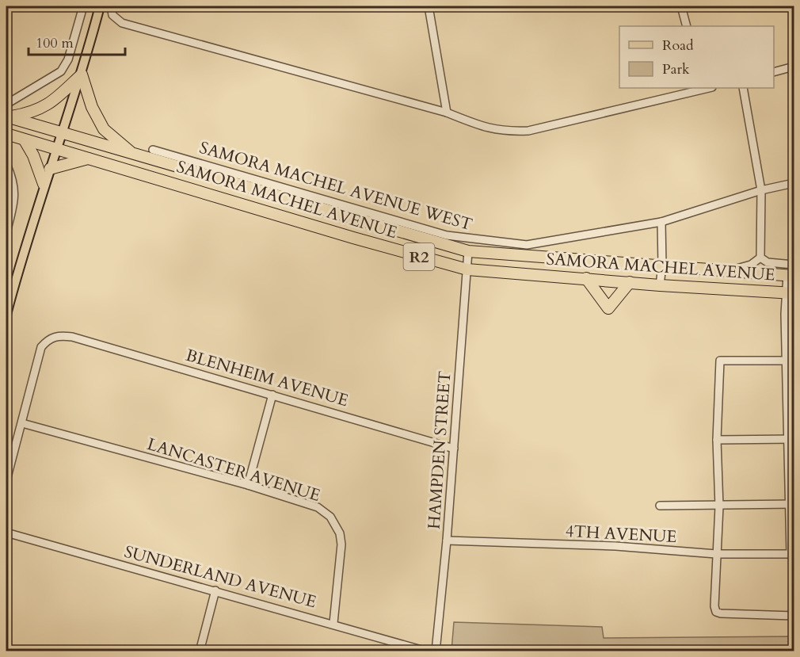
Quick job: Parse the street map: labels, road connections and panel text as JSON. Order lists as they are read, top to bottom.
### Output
{
  "streets": {
    "highway": ["SAMORA MACHEL AVENUE", "R2"],
    "street": [
      "SAMORA MACHEL AVENUE WEST",
      "BLENHEIM AVENUE",
      "HAMPDEN STREET",
      "LANCASTER AVENUE",
      "4TH AVENUE",
      "SUNDERLAND AVENUE"
    ]
  },
  "crossings": [
    ["SAMORA MACHEL AVENUE", "R2"],
    ["SAMORA MACHEL AVENUE", "HAMPDEN STREET"],
    ["BLENHEIM AVENUE", "HAMPDEN STREET"],
    ["BLENHEIM AVENUE", "LANCASTER AVENUE"],
    ["HAMPDEN STREET", "4TH AVENUE"],
    ["LANCASTER AVENUE", "SUNDERLAND AVENUE"]
  ],
  "legend": ["Road", "Park"],
  "scale_bar": "100 m"
}
